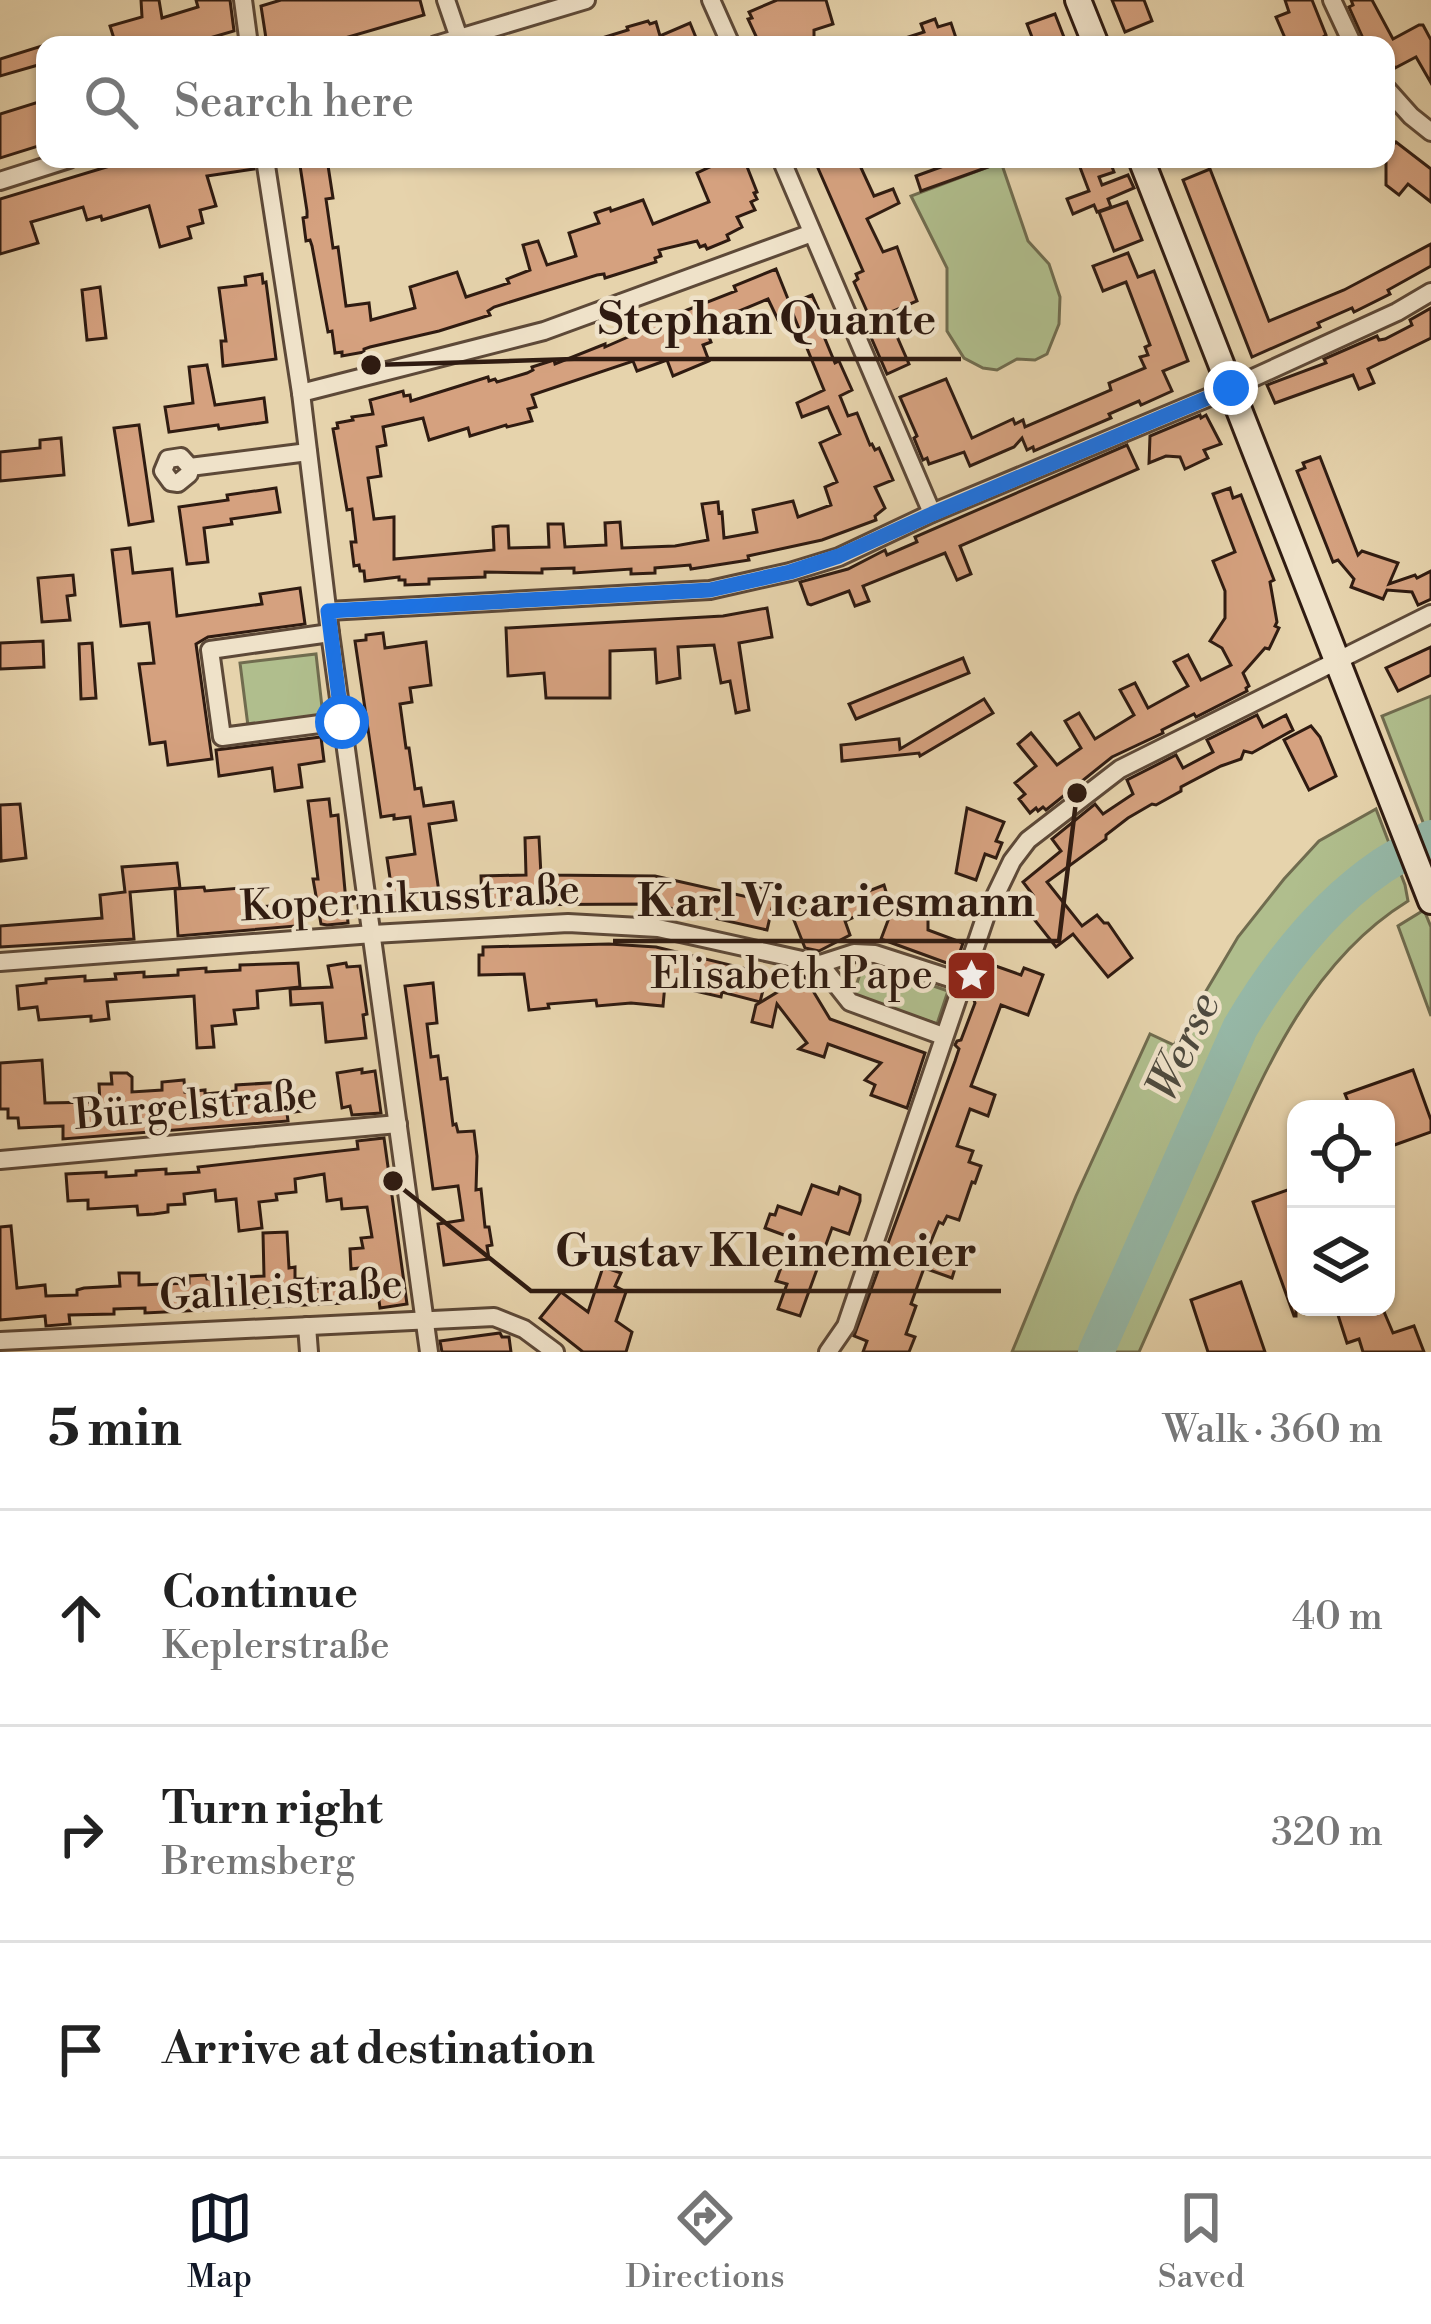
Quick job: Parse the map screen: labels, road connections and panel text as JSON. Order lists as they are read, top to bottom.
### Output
{
  "streets": {
    "street": ["Kopernikusstraße", "Bürgelstraße", "Galileistraße"]
  },
  "water": ["Werse"],
  "places": {
    "other": ["Stephan Quante", "Karl Vicariesmann", "Gustav Kleinemeier"],
    "place": ["Elisabeth Pape"]
  },
  "page": {
    "search": "Search here",
    "heading": ["5 min", "Walk · 360 m"],
    "list": [
      ["Continue", "Keplerstraße", "40 m"],
      ["Turn right", "Bremsberg", "320 m"],
      "Arrive at destination"
    ],
    "nav": ["Map", "Directions", "Saved"]
  }
}
